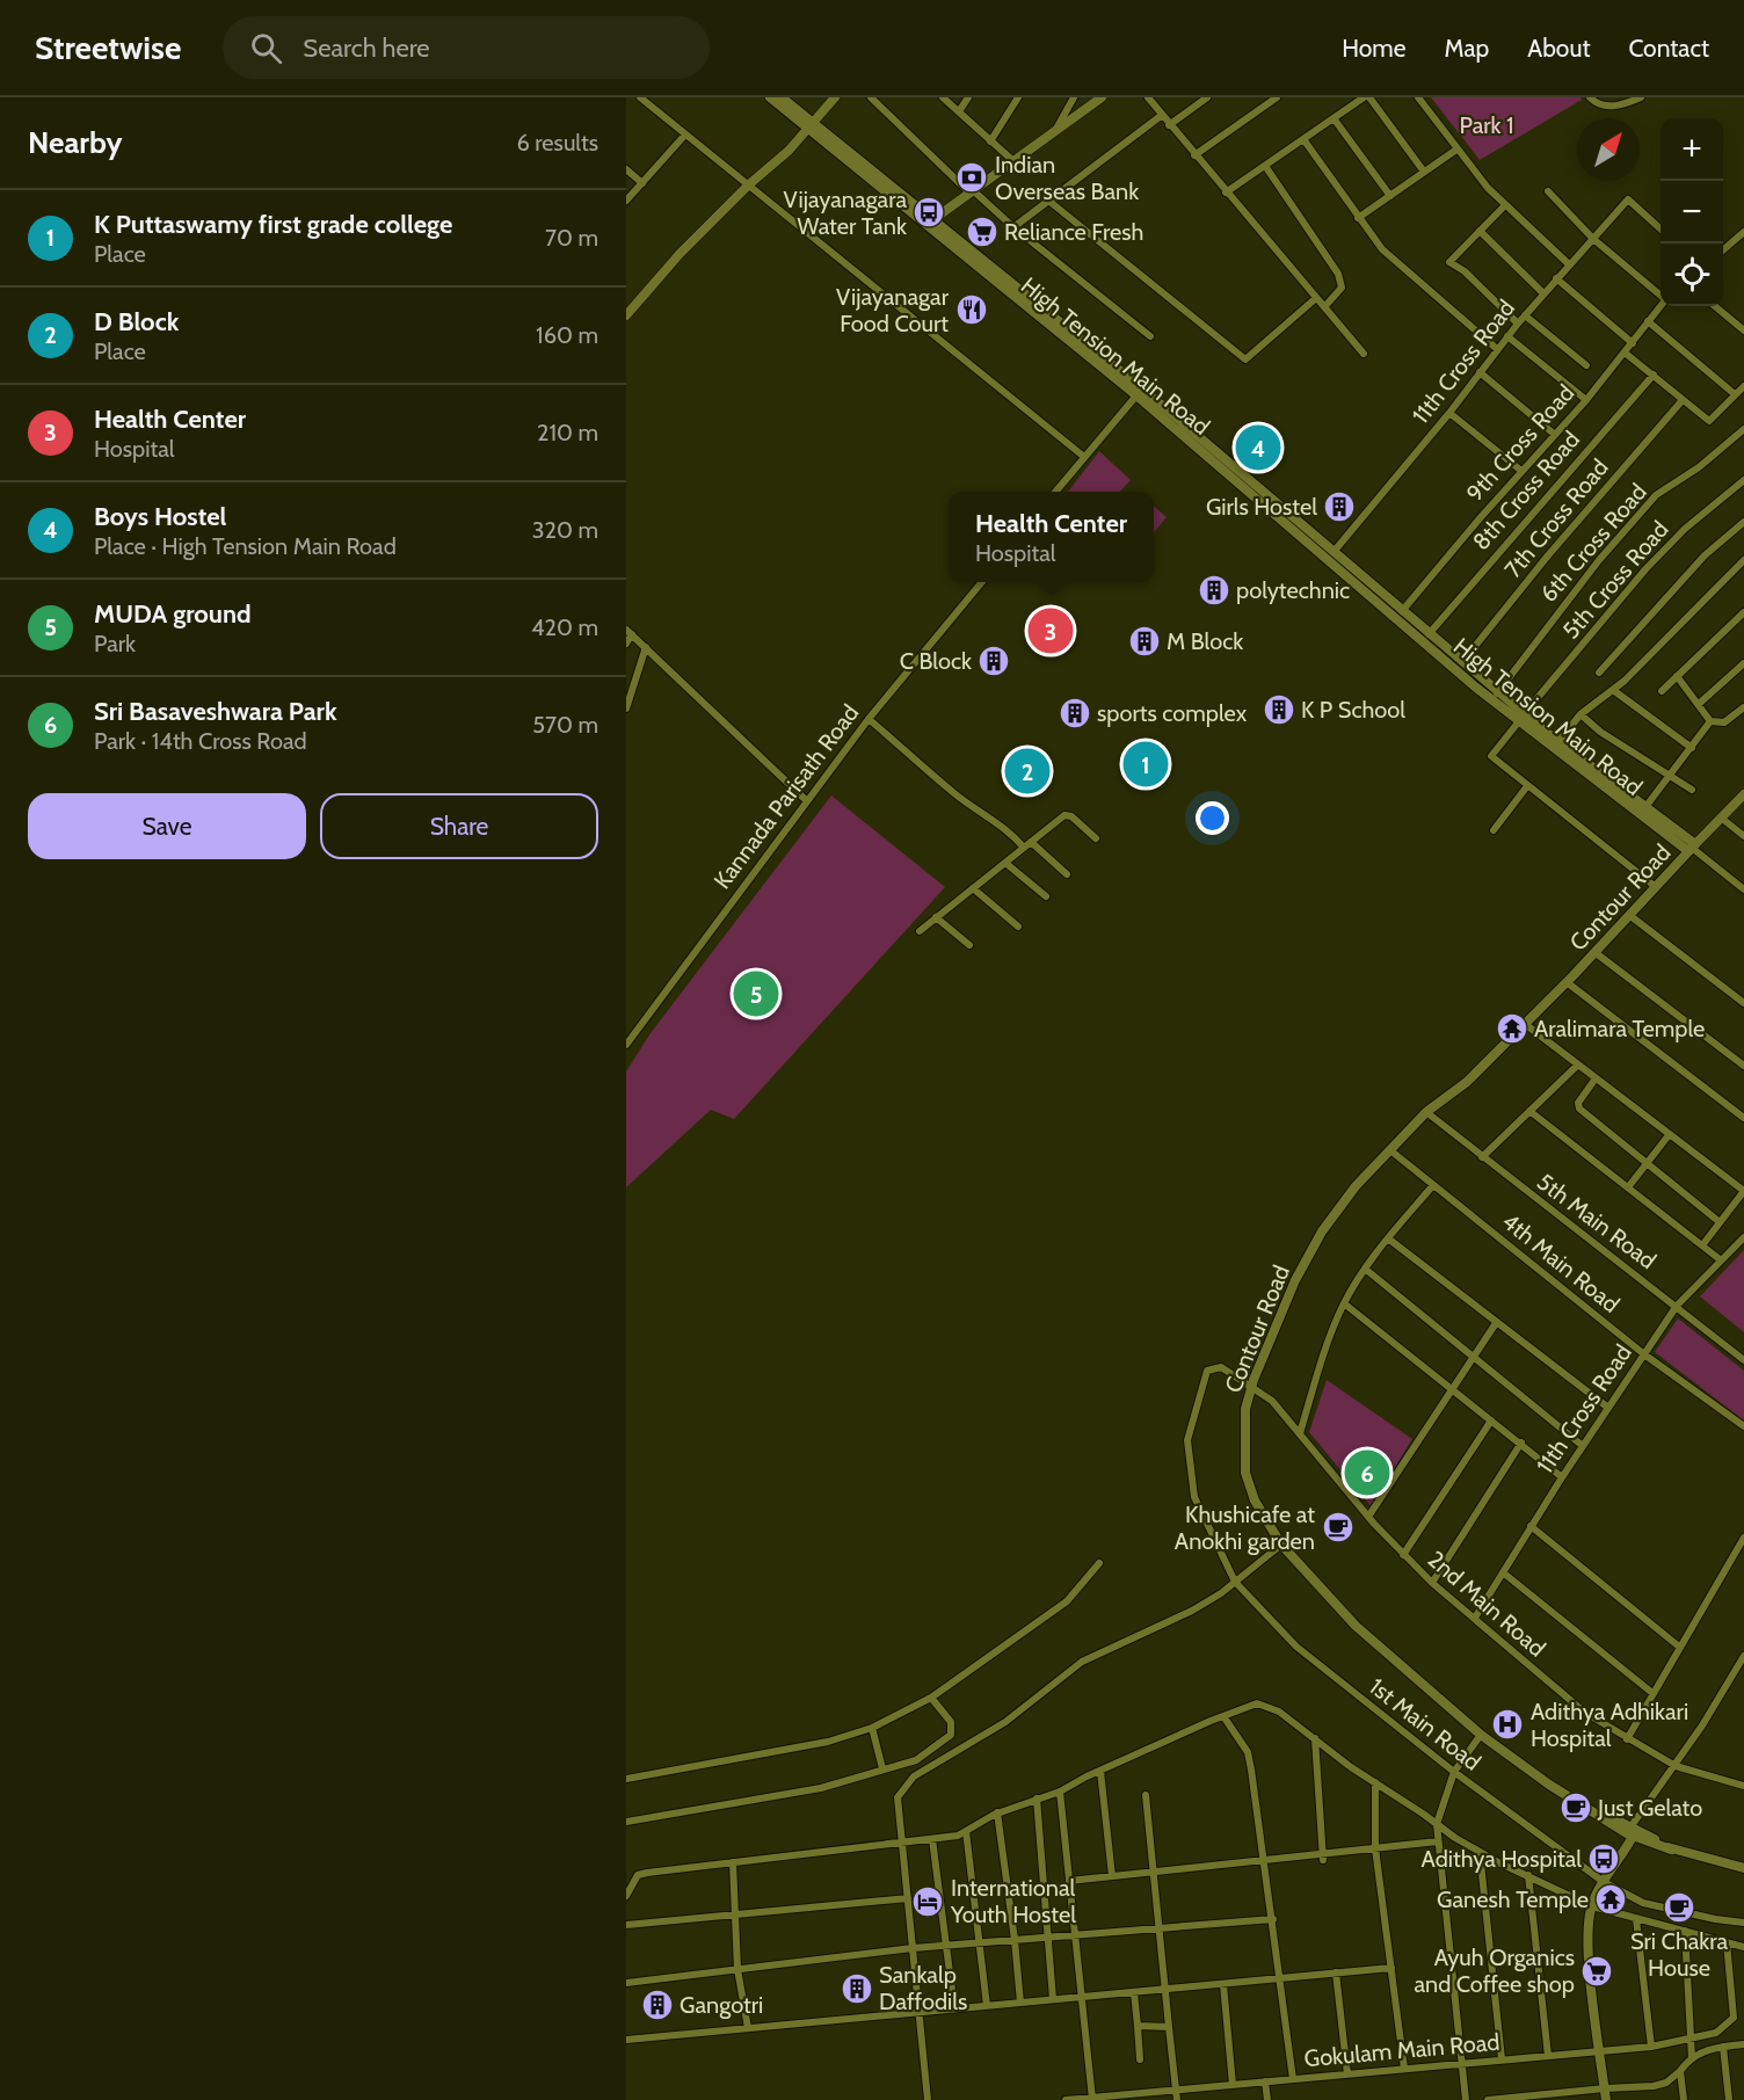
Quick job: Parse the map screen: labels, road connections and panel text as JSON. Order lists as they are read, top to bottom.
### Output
{
  "streets": {
    "main road": ["High Tension Main Road", "Contour Road"],
    "street": [
      "11th Cross Road",
      "9th Cross Road",
      "8th Cross Road",
      "7th Cross Road",
      "6th Cross Road",
      "5th Cross Road",
      "Kannada Parisath Road",
      "5th Main Road",
      "4th Main Road",
      "2nd Main Road",
      "1st Main Road",
      "Gokulam Main Road"
    ]
  },
  "crossings": [
    ["High Tension Main Road", "6th Cross Road"],
    ["High Tension Main Road", "5th Cross Road"],
    ["High Tension Main Road", "Contour Road"],
    ["11th Cross Road", "5th Main Road"],
    ["11th Cross Road", "4th Main Road"],
    ["11th Cross Road", "2nd Main Road"],
    ["Contour Road", "5th Main Road"],
    ["Contour Road", "4th Main Road"],
    ["Contour Road", "2nd Main Road"],
    ["Contour Road", "1st Main Road"],
    ["2nd Main Road", "1st Main Road"]
  ],
  "parks": ["Park 1"],
  "places": {
    "bank": ["Indian Overseas Bank"],
    "bus stop": ["Vijayanagara Water Tank", "Adithya Hospital"],
    "supermarket": ["Reliance Fresh", "Ayuh Organics and Coffee shop"],
    "restaurant": ["Vijayanagar Food Court"],
    "building": [
      "Girls Hostel",
      "polytechnic",
      "M Block",
      "C Block",
      "K P School",
      "sports complex",
      "Sankalp Daffodils",
      "Gangotri"
    ],
    "temple": ["Aralimara Temple", "Ganesh Temple"],
    "cafe": ["Khushicafe at Anokhi garden", "Just Gelato", "Sri Chakra House"],
    "hospital": ["Adithya Adhikari Hospital"],
    "hotel": ["International Youth Hostel"]
  },
  "north": "top right",
  "page": {
    "header": "Streetwise",
    "search": "Search here",
    "nav": [
      "Home",
      "Map",
      "About",
      "Contact"
    ],
    "heading": ["Nearby", "6 results"],
    "map_buttons": ["+", "−"],
    "list": [
      {
        "mark": "1",
        "name": "K Puttaswamy first grade college",
        "note": "Place",
        "value": "70 m"
      },
      {
        "mark": "2",
        "name": "D Block",
        "note": "Place",
        "value": "160 m"
      },
      {
        "mark": "3",
        "name": "Health Center",
        "note": "Hospital",
        "value": "210 m"
      },
      {
        "mark": "4",
        "name": "Boys Hostel",
        "note": "Place · High Tension Main Road",
        "value": "320 m"
      },
      {
        "mark": "5",
        "name": "MUDA ground",
        "note": "Park",
        "value": "420 m"
      },
      {
        "mark": "6",
        "name": "Sri Basaveshwara Park",
        "note": "Park · 14th Cross Road",
        "value": "570 m"
      }
    ],
    "pins": [
      "4",
      "3",
      "1",
      "2",
      "5",
      "6"
    ],
    "popup": ["Health Center", "Hospital"],
    "buttons": ["Save", "Share"]
  }
}
